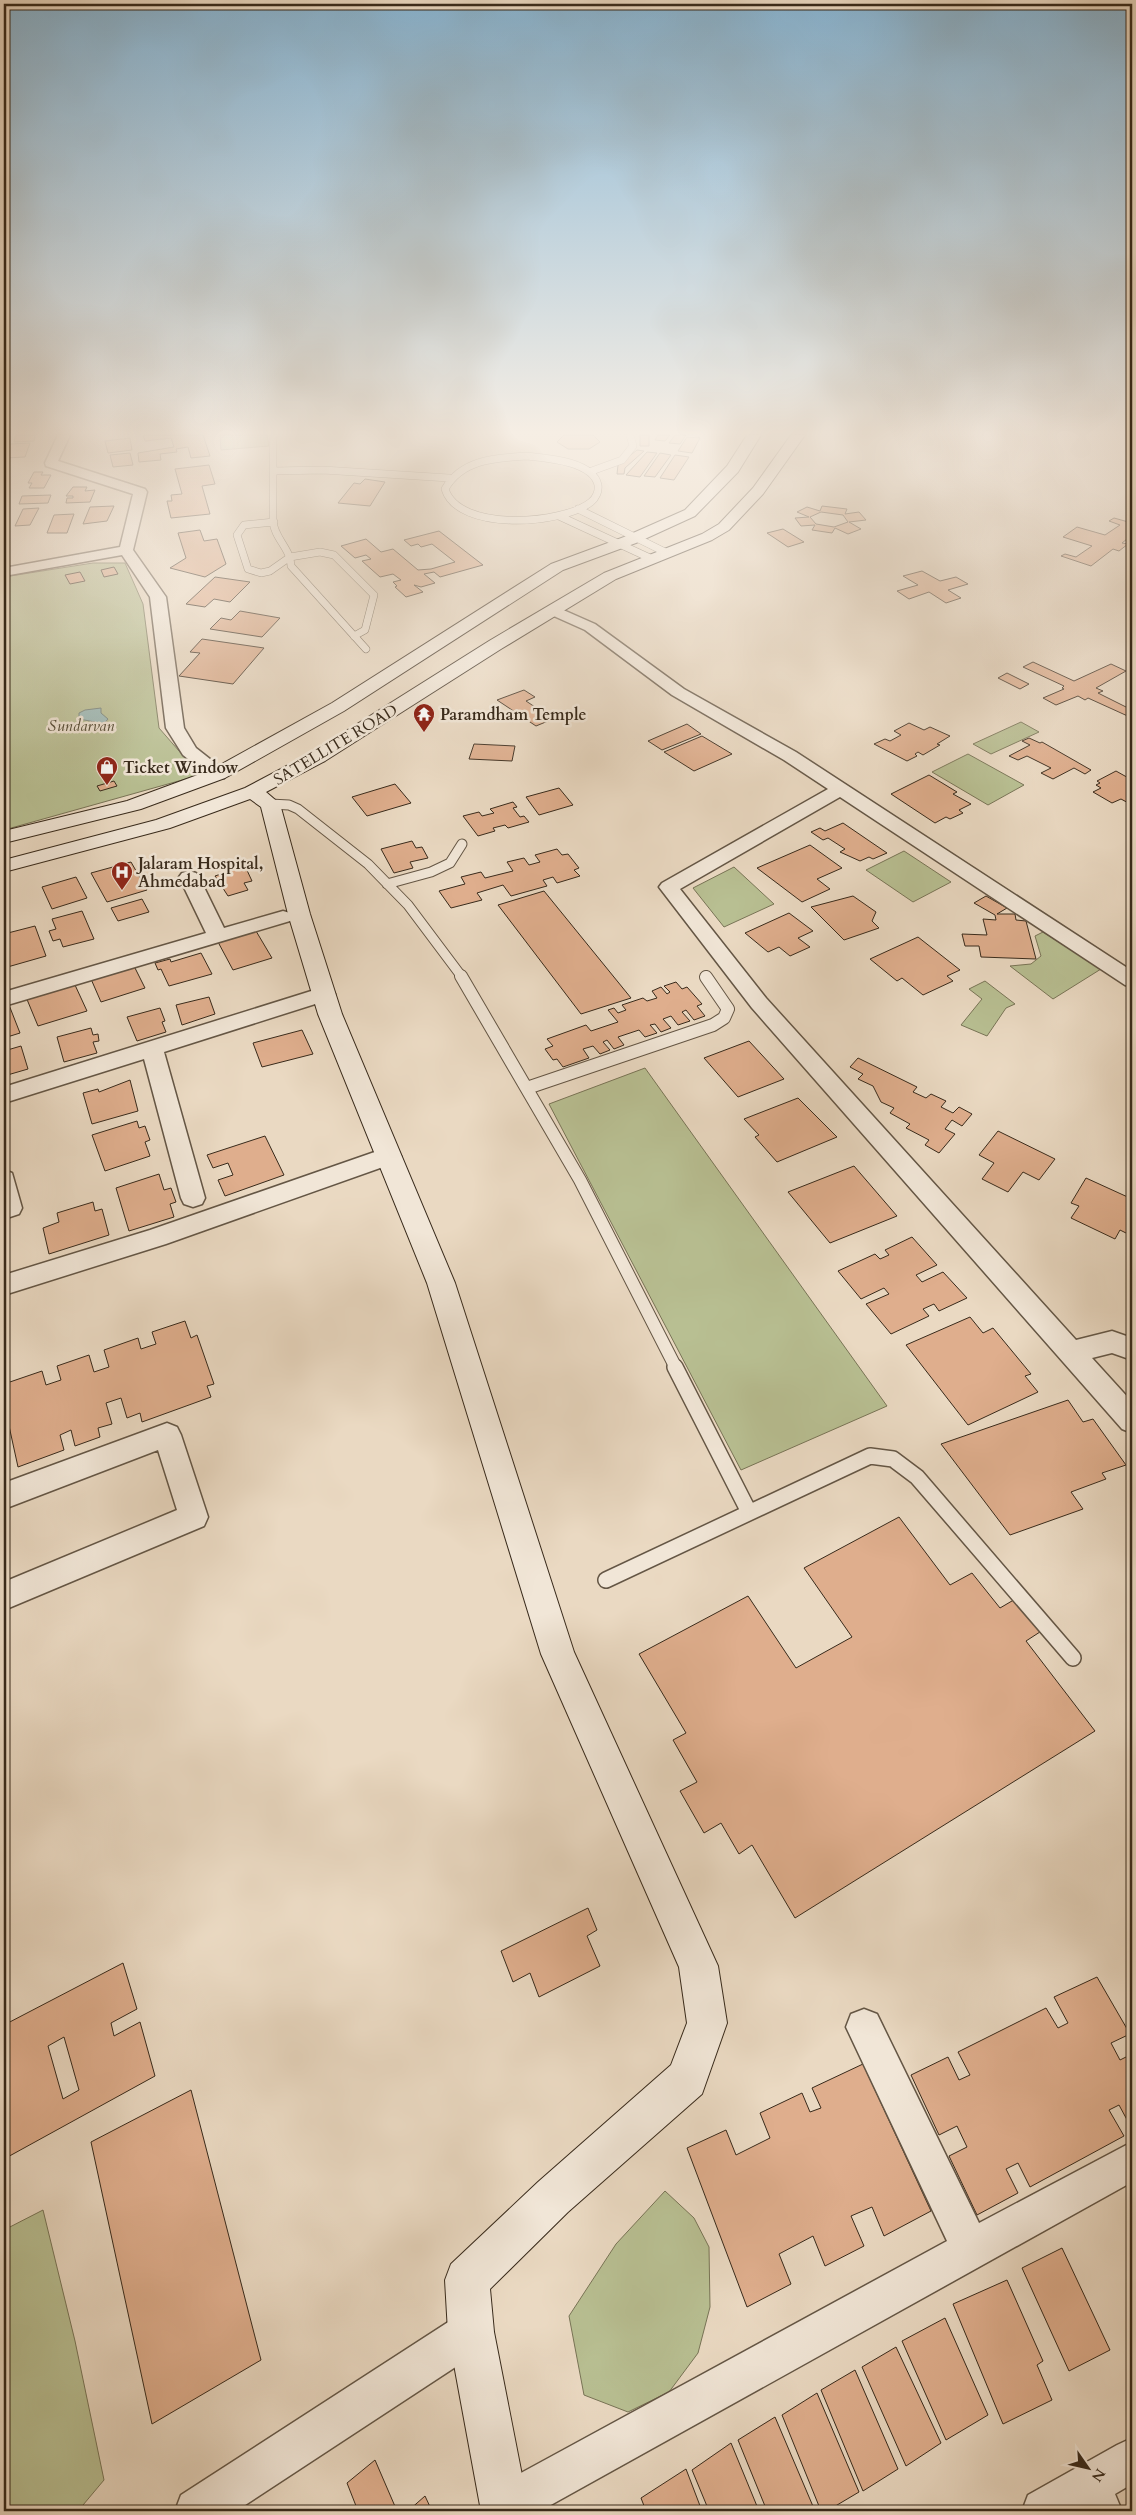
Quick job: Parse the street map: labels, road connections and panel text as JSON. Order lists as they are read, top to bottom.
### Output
{
  "streets": {
    "main road": ["SATELLITE ROAD"]
  },
  "parks": ["Sundarvan"],
  "places": {
    "temple": ["Paramdham Temple"],
    "shop": ["Ticket Window"],
    "hospital": ["Jalaram Hospital, Ahmedabad"]
  },
  "north": "bottom right"
}
